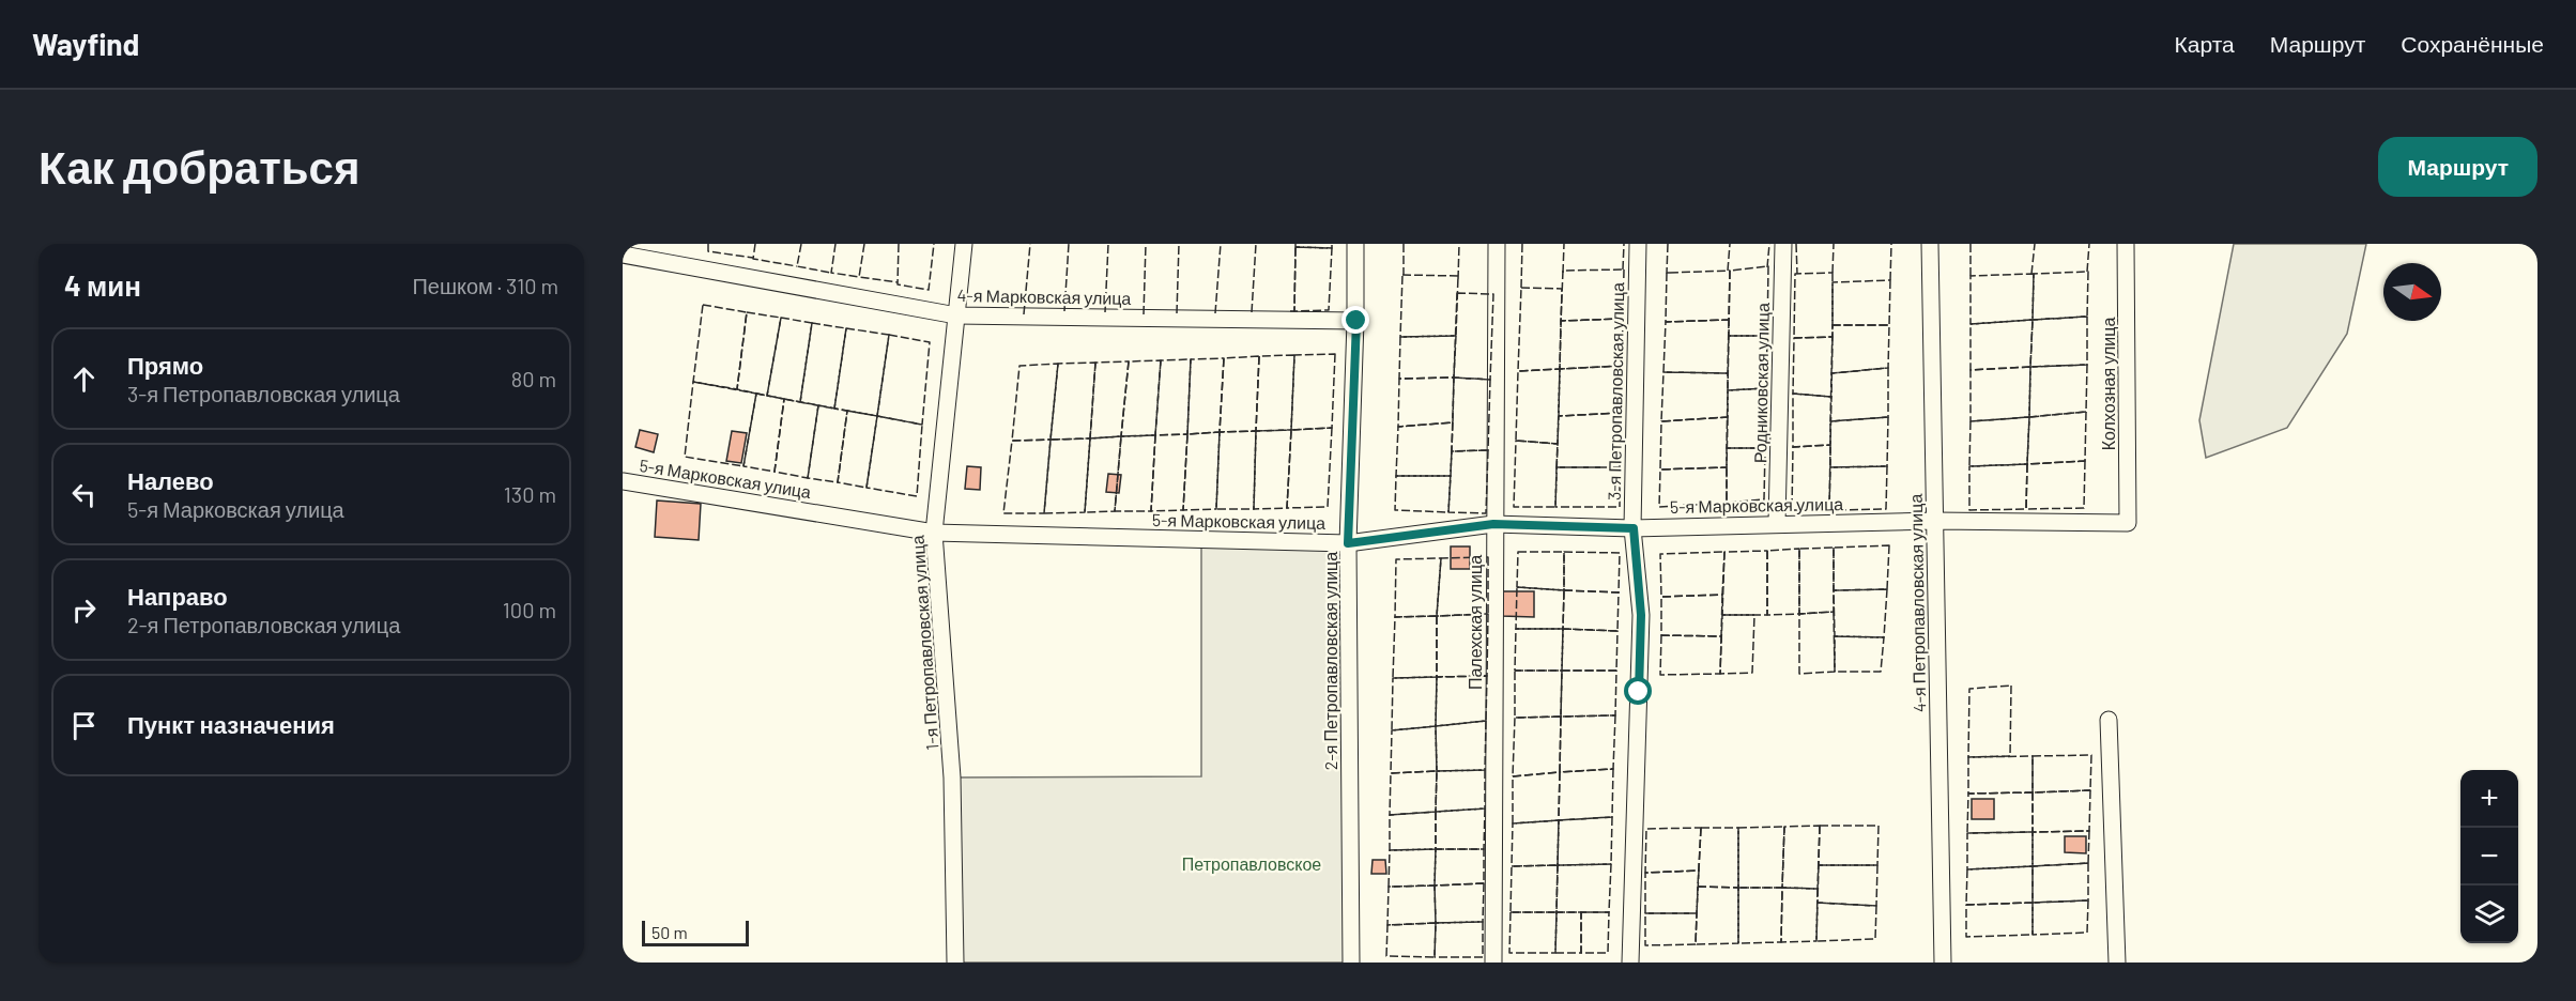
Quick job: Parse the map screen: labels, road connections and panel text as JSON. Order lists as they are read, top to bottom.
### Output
{
  "streets": {
    "street": [
      "4-я Марковская улица",
      "Родниковская улица",
      "Колхозная улица",
      "3-я Петропавловская улица",
      "5-я Марковская улица",
      "4-я Петропавловская улица",
      "Палехская улица",
      "1-я Петропавловская улица",
      "2-я Петропавловская улица"
    ]
  },
  "crossings": [
    ["4-я Марковская улица", "1-я Петропавловская улица"],
    ["4-я Марковская улица", "2-я Петропавловская улица"],
    ["Родниковская улица", "5-я Марковская улица"],
    ["Колхозная улица", "5-я Марковская улица"],
    ["3-я Петропавловская улица", "5-я Марковская улица"],
    ["5-я Марковская улица", "4-я Петропавловская улица"],
    ["5-я Марковская улица", "Палехская улица"],
    ["5-я Марковская улица", "1-я Петропавловская улица"],
    ["5-я Марковская улица", "2-я Петропавловская улица"]
  ],
  "parks": ["Петропавловское"],
  "scale_bar": "50 m",
  "north": "right",
  "page": {
    "header": "Wayfind",
    "nav": ["Карта", "Маршрут", "Сохранённые"],
    "buttons": "Маршрут",
    "title": "Как добраться",
    "heading": ["4 мин", "Пешком · 310 m"],
    "list": [
      ["Прямо", "3-я Петропавловская улица", "80 m"],
      ["Налево", "5-я Марковская улица", "130 m"],
      ["Направо", "2-я Петропавловская улица", "100 m"],
      "Пункт назначения"
    ],
    "map_buttons": ["+", "−"],
    "scale": "50 m"
  }
}
